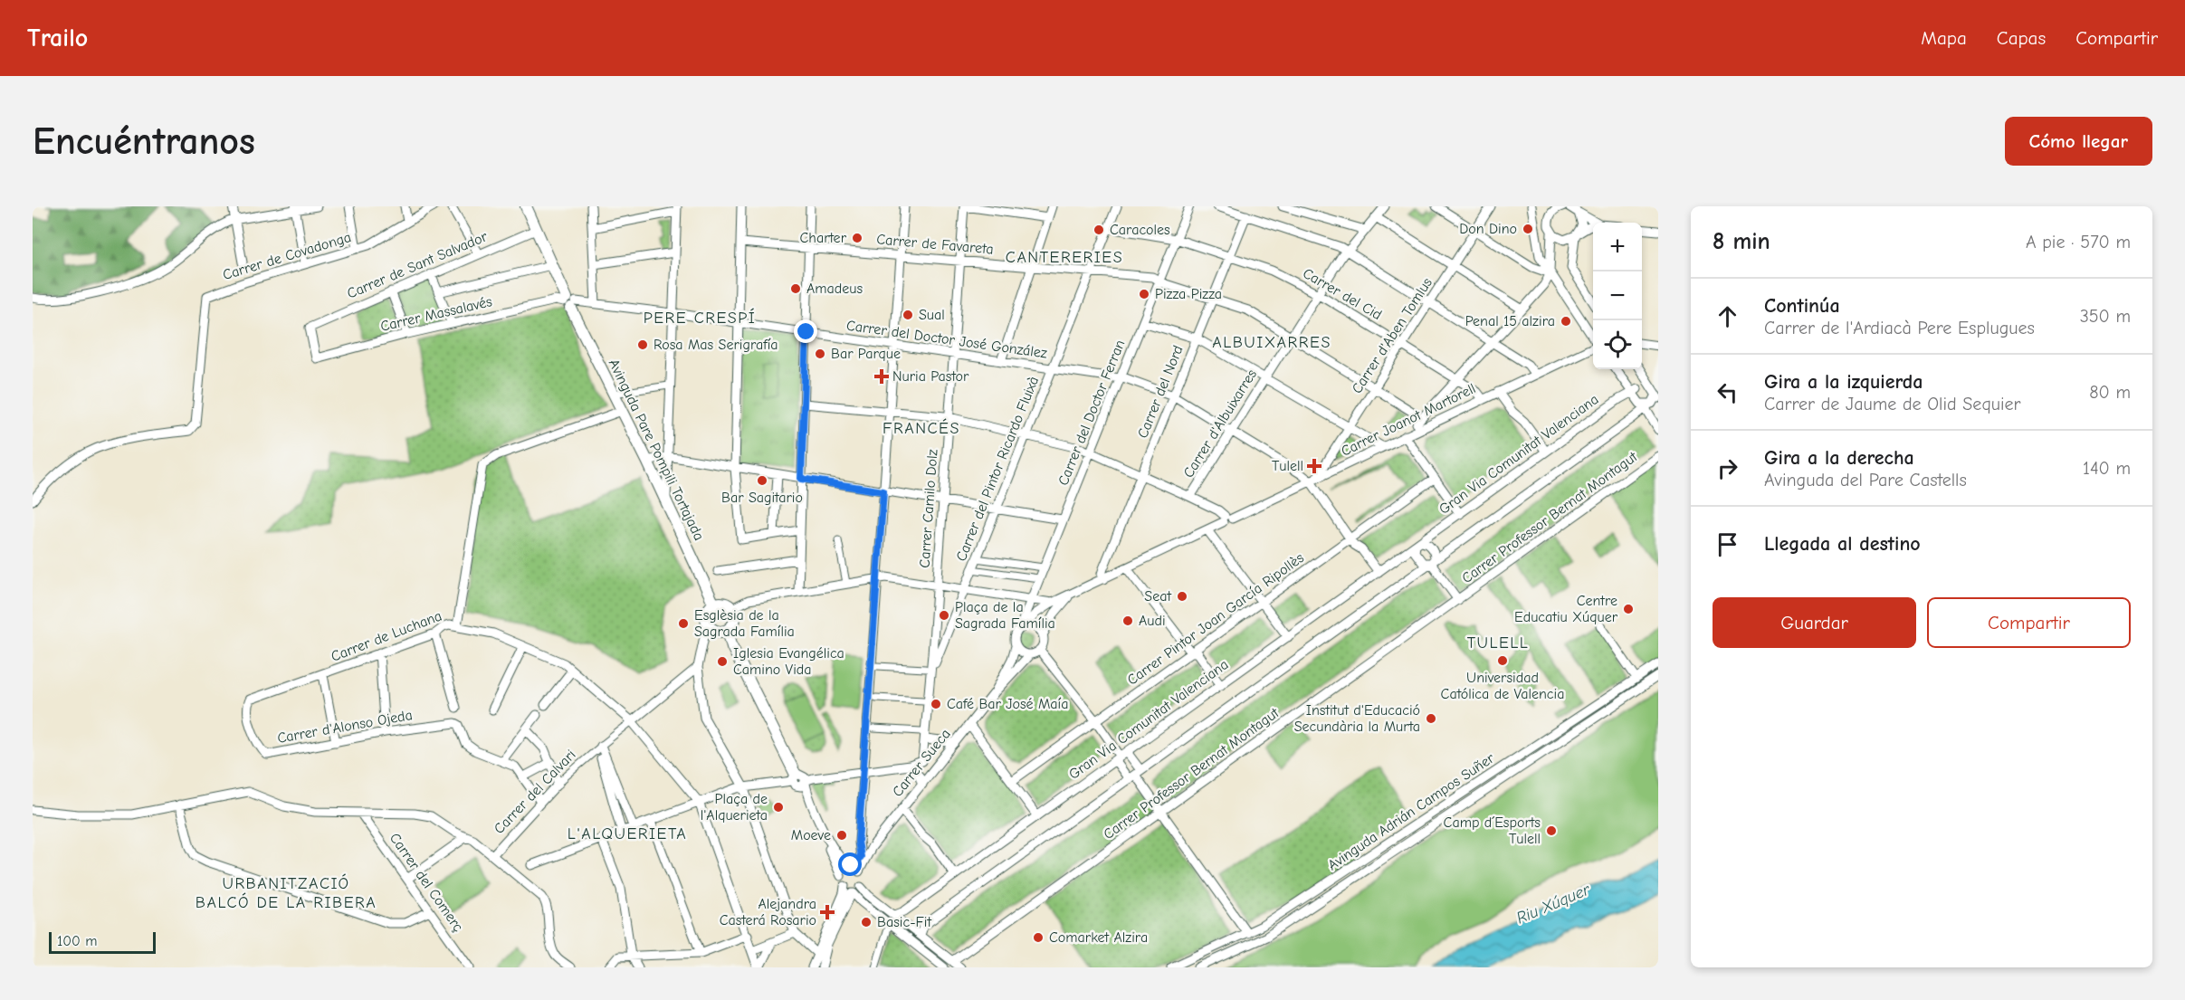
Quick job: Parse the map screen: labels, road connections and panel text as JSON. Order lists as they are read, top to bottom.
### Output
{
  "streets": {
    "street": [
      "Carrer de Favareta",
      "Carrer de Covadonga",
      "Carrer de Sant Salvador",
      "Carrer del Cid",
      "Carrer Massalavés",
      "Carrer d'Aben Tomlus",
      "Carrer del Doctor José González",
      "Carrer del Nord",
      "Carrer del Doctor Ferran",
      "Carrer Joanot Martorell",
      "Carrer d'Albuixarres",
      "Avinguda Pare Pompili Tortajada",
      "Gran Via Comunitat Valenciana",
      "Carrer del Pintor Ricardo Fluixà",
      "Carrer Camilo Dolz",
      "Carrer Professor Bernat Montagut",
      "Carrer Pintor Joan García Ripollès",
      "Carrer de Luchana",
      "Carrer d'Alonso Ojeda",
      "Carrer Sueca",
      "Carrer del Calvari",
      "Avinguda Adrián Campos Suñer",
      "Carrer del Comerç"
    ]
  },
  "crossings": [
    ["Carrer de Favareta", "Carrer d'Aben Tomlus"],
    ["Carrer de Favareta", "Carrer del Nord"],
    ["Carrer de Favareta", "Carrer del Doctor Ferran"],
    ["Carrer de Favareta", "Carrer d'Albuixarres"],
    ["Carrer de Favareta", "Carrer del Pintor Ricardo Fluixà"],
    ["Carrer de Favareta", "Carrer Camilo Dolz"],
    ["Carrer de Sant Salvador", "Carrer Massalavés"],
    ["Carrer de Sant Salvador", "Avinguda Pare Pompili Tortajada"],
    ["Carrer del Cid", "Carrer d'Aben Tomlus"],
    ["Carrer del Cid", "Carrer del Nord"],
    ["Carrer del Cid", "Carrer del Doctor Ferran"],
    ["Carrer del Cid", "Carrer Joanot Martorell"],
    ["Carrer del Cid", "Carrer d'Albuixarres"],
    ["Carrer del Cid", "Carrer del Pintor Ricardo Fluixà"],
    ["Carrer Massalavés", "Carrer del Doctor José González"],
    ["Carrer Massalavés", "Avinguda Pare Pompili Tortajada"],
    ["Carrer d'Aben Tomlus", "Carrer del Doctor José González"],
    ["Carrer d'Aben Tomlus", "Carrer Joanot Martorell"],
    ["Carrer del Doctor José González", "Carrer del Nord"],
    ["Carrer del Doctor José González", "Carrer del Doctor Ferran"],
    ["Carrer del Doctor José González", "Carrer Joanot Martorell"],
    ["Carrer del Doctor José González", "Carrer d'Albuixarres"],
    ["Carrer del Doctor José González", "Avinguda Pare Pompili Tortajada"],
    ["Carrer del Doctor José González", "Carrer del Pintor Ricardo Fluixà"],
    ["Carrer del Doctor José González", "Carrer Camilo Dolz"],
    ["Carrer del Nord", "Carrer Joanot Martorell"],
    ["Carrer del Doctor Ferran", "Carrer Joanot Martorell"],
    ["Carrer del Doctor Ferran", "Carrer Sueca"],
    ["Carrer Joanot Martorell", "Carrer Sueca"],
    ["Carrer de Luchana", "Carrer d'Alonso Ojeda"],
    ["Carrer de Luchana", "Carrer del Calvari"]
  ],
  "districts": [
    "CANTERERIES",
    "PERE CRESPÍ",
    "ALBUIXARRES",
    "FRANCÉS",
    "TULELL",
    "L'ALQUERIETA",
    "URBANITZACIÓ BALCÓ DE LA RIBERA"
  ],
  "water": ["Riu Xúquer"],
  "places": {
    "other": [
      "Don Dino",
      "Caracoles",
      "Charter",
      "Amadeus",
      "Pizza Pizza",
      "Sual",
      "Penal 15 alzira",
      "Rosa Mas Serigrafía",
      "Bar Parque",
      "Bar Sagitario",
      "Seat",
      "Centre Educatiu Xúquer",
      "Plaça de la Sagrada Família",
      "Audi",
      "Esglèsia de la Sagrada Família",
      "Universidad Católica de Valencia",
      "Iglesia Evangélica Camino Vida",
      "Café Bar José Maía",
      "Institut d'Educació Secundària la Murta",
      "Plaça de l'Alquerieta",
      "Camp d´Esports Tulell",
      "Moeve",
      "Basic-Fit",
      "Comarket Alzira"
    ],
    "health": ["Nuria Pastor", "Tulell", "Alejandra Casterá Rosario"]
  },
  "scale_bar": "100 m",
  "page": {
    "header": "Trailo",
    "nav": ["Mapa", "Capas", "Compartir"],
    "buttons": [
      "Cómo llegar",
      ["Guardar", "Compartir"]
    ],
    "title": "Encuéntranos",
    "heading": ["8 min", "A pie · 570 m"],
    "map_buttons": ["+", "−"],
    "list": [
      ["Continúa", "Carrer de l'Ardiacà Pere Esplugues", "350 m"],
      ["Gira a la izquierda", "Carrer de Jaume de Olid Sequier", "80 m"],
      ["Gira a la derecha", "Avinguda del Pare Castells", "140 m"],
      "Llegada al destino"
    ],
    "scale": "100 m"
  }
}
